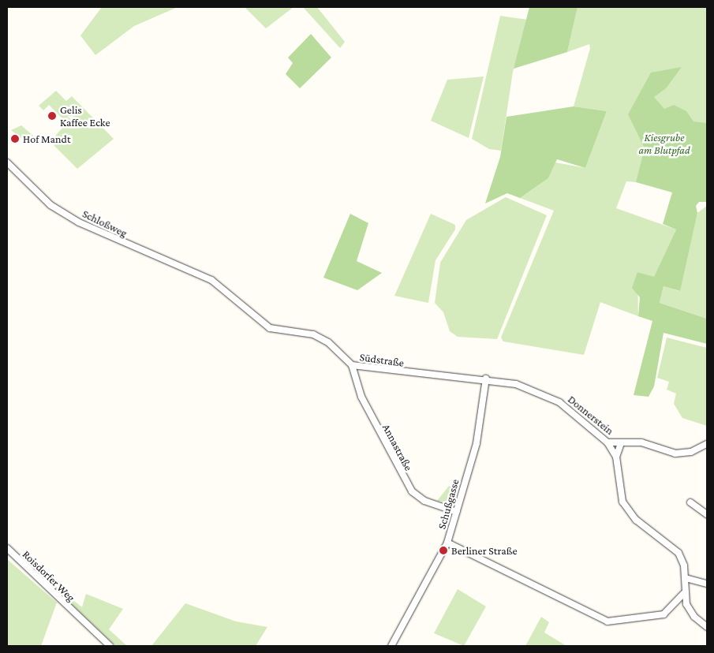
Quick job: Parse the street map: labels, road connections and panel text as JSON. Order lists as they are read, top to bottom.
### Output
{
  "streets": {
    "street": [
      "Schloßweg",
      "Südstraße",
      "Donnerstein",
      "Annastraße",
      "Schußgasse",
      "Roisdorfer Weg"
    ]
  },
  "crossings": [
    ["Schloßweg", "Südstraße"],
    ["Südstraße", "Donnerstein"],
    ["Südstraße", "Annastraße"],
    ["Südstraße", "Schußgasse"],
    ["Donnerstein", "Schußgasse"],
    ["Annastraße", "Schußgasse"]
  ],
  "parks": ["Kiesgrube am Blutpfad"],
  "places": ["Gelis Kaffee Ecke", "Hof Mandt", "Berliner Straße"]
}
